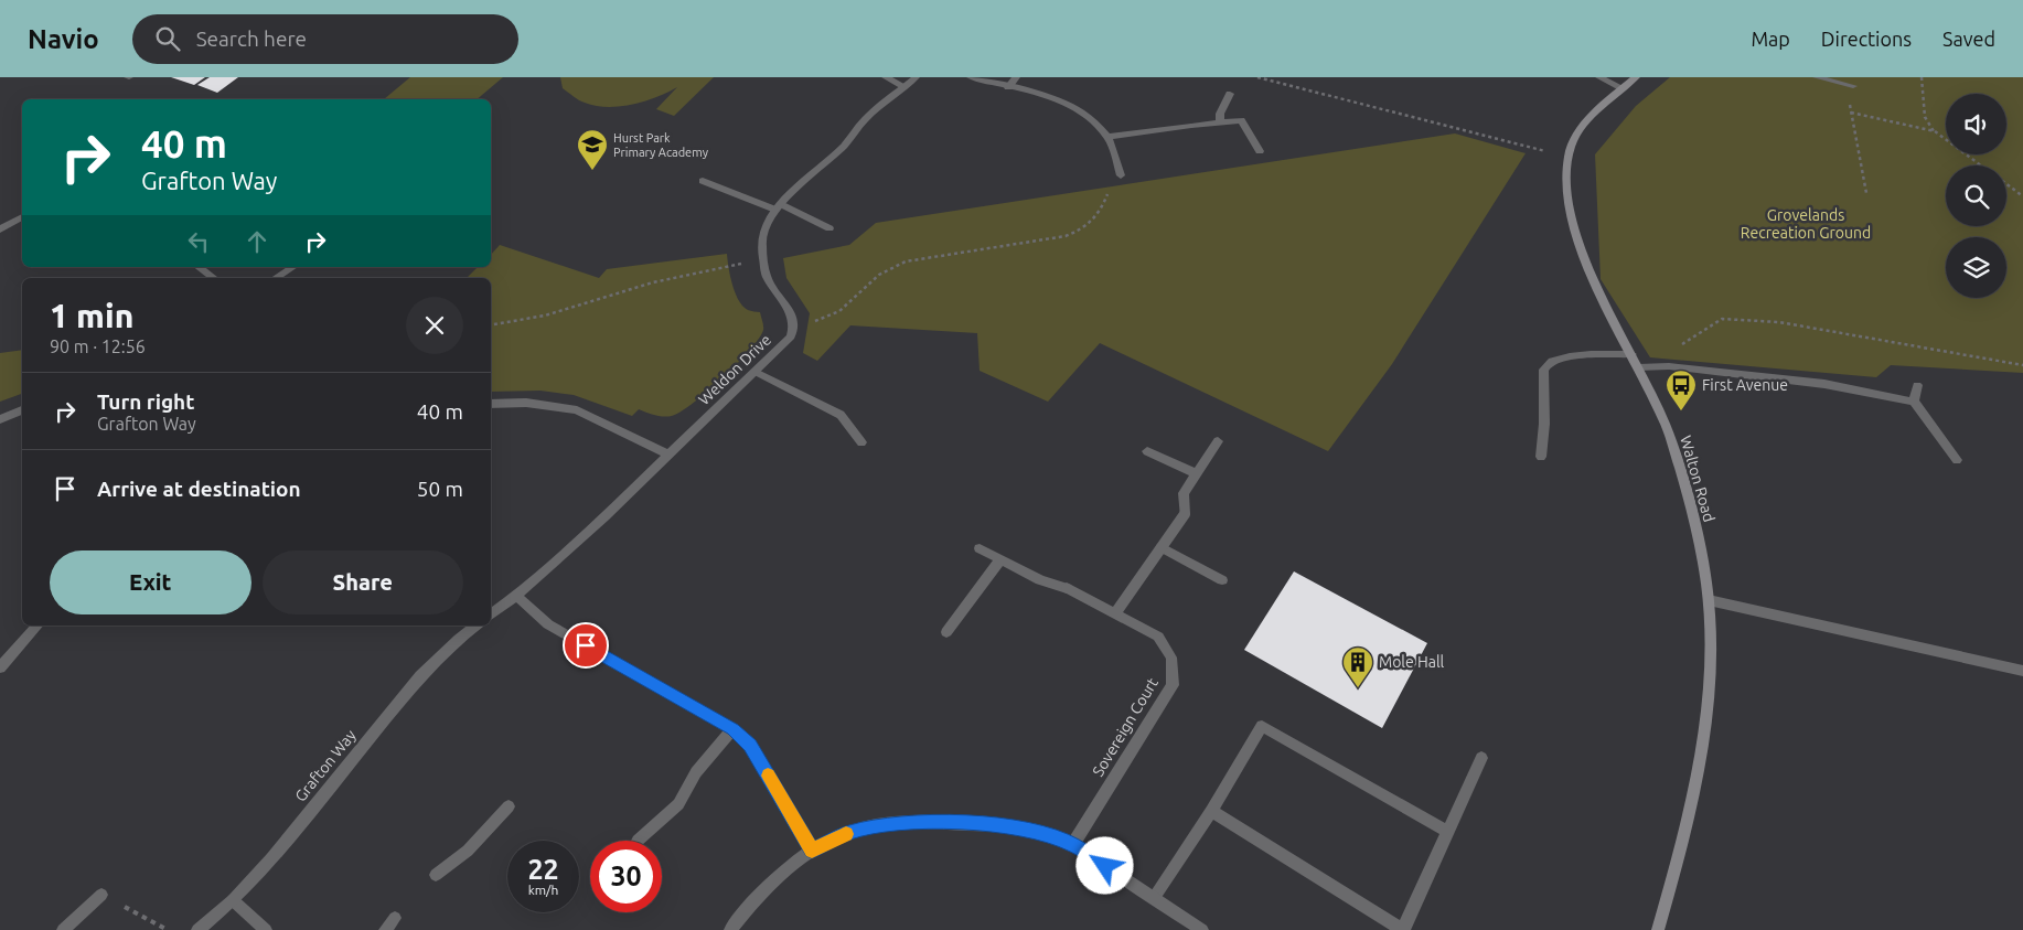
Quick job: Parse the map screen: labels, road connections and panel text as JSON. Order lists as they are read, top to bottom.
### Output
{
  "streets": {
    "main road": ["Walton Road"],
    "street": ["Weldon Drive", "Sovereign Court", "Grafton Way"]
  },
  "parks": ["Grovelands Recreation Ground"],
  "places": {
    "school or university": ["Hurst Park Primary Academy"],
    "bus stop": ["First Avenue"],
    "building": ["Mole Hall"]
  },
  "page": {
    "header": "Navio",
    "search": "Search here",
    "nav": ["Map", "Directions", "Saved"],
    "turn": ["40 m", "Grafton Way"],
    "heading": ["1 min", "90 m · 12:56"],
    "list": [
      {
        "name": "Turn right",
        "note": "Grafton Way",
        "value": "40 m"
      },
      {
        "name": "Arrive at destination",
        "value": "50 m"
      }
    ],
    "buttons": ["Exit", "Share"],
    "speed": "22 km/h",
    "limit": "30"
  }
}
